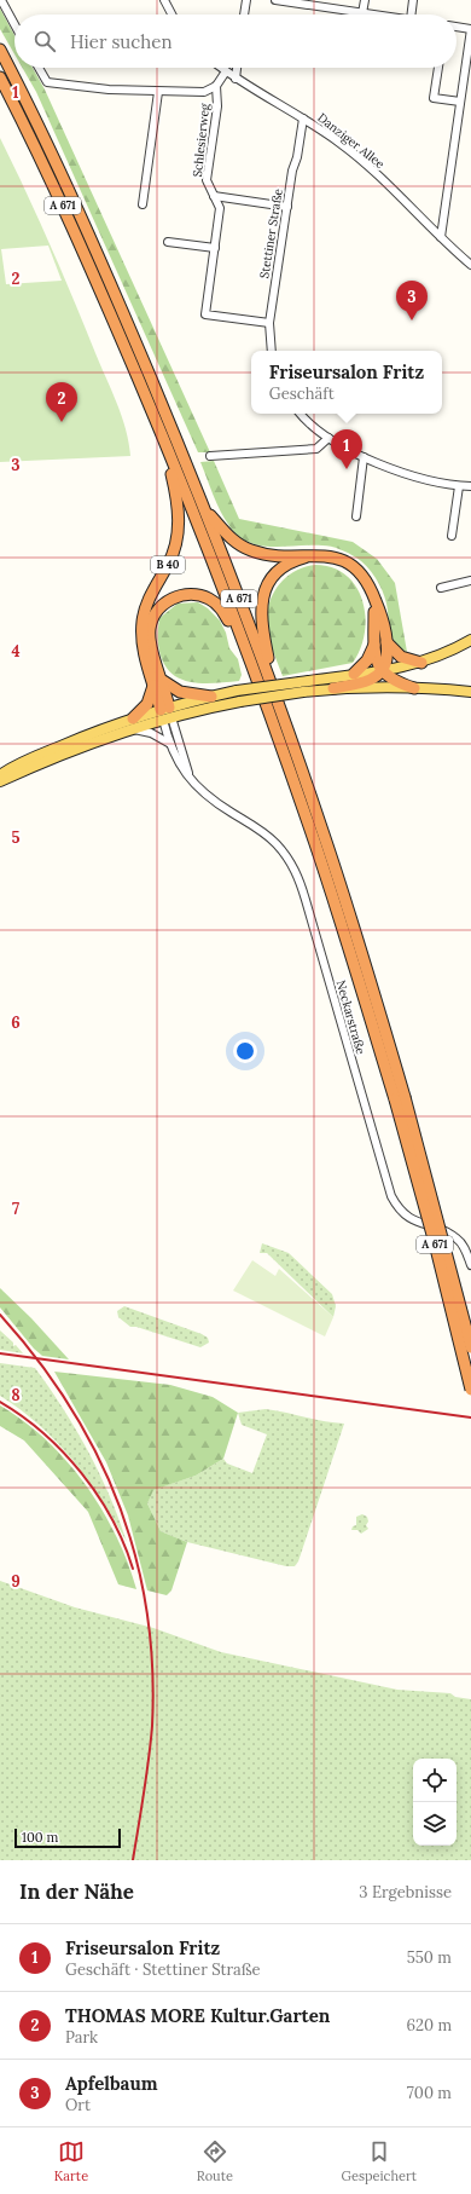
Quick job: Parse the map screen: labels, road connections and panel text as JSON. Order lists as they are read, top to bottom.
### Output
{
  "streets": {
    "highway": ["A 671", "B 40"],
    "street": [
      "Schlesierweg",
      "Danziger Allee",
      "Stettiner Straße",
      "Neckarstraße"
    ]
  },
  "crossings": [
    ["Schlesierweg", "Stettiner Straße"],
    ["Danziger Allee", "Stettiner Straße"],
    ["A 671", "B 40"]
  ],
  "scale_bar": "100 m",
  "page": {
    "search": "Hier suchen",
    "pins": ["3", "2", "1"],
    "popup": ["Friseursalon Fritz", "Geschäft"],
    "scale": "100 m",
    "heading": ["In der Nähe", "3 Ergebnisse"],
    "list": [
      {
        "mark": "1",
        "name": "Friseursalon Fritz",
        "note": "Geschäft · Stettiner Straße",
        "value": "550 m"
      },
      {
        "mark": "2",
        "name": "THOMAS MORE Kultur.Garten",
        "note": "Park",
        "value": "620 m"
      },
      {
        "mark": "3",
        "name": "Apfelbaum",
        "note": "Ort",
        "value": "700 m"
      }
    ],
    "nav": ["Karte", "Route", "Gespeichert"]
  },
  "grid": {
    "rows": [
      "1",
      "2",
      "3",
      "4",
      "5",
      "6",
      "7",
      "8",
      "9"
    ]
  }
}
